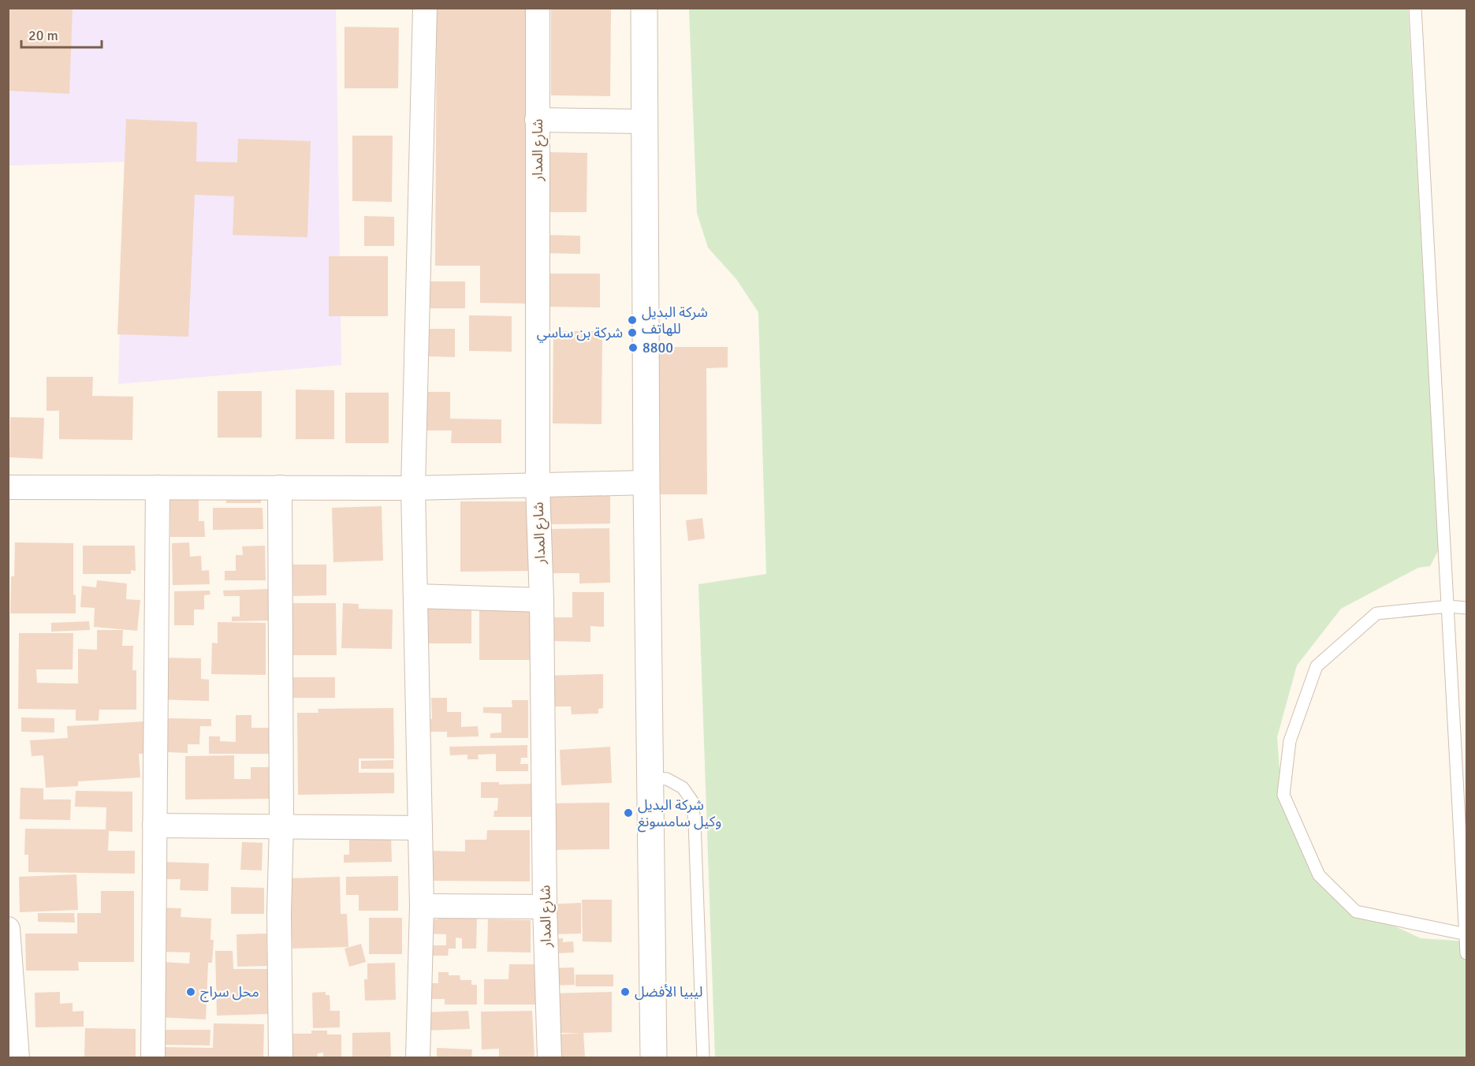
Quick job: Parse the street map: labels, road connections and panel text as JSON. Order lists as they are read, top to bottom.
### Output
{
  "streets": {
    "street": ["شارع المدار"]
  },
  "places": [
    "شركة البديل للهاتف",
    "شركة بن ساسي",
    "8800",
    "شركة البديل وكيل سامسونغ",
    "محل سراج",
    "ليبيا الأفضل"
  ],
  "scale_bar": "20 m"
}
